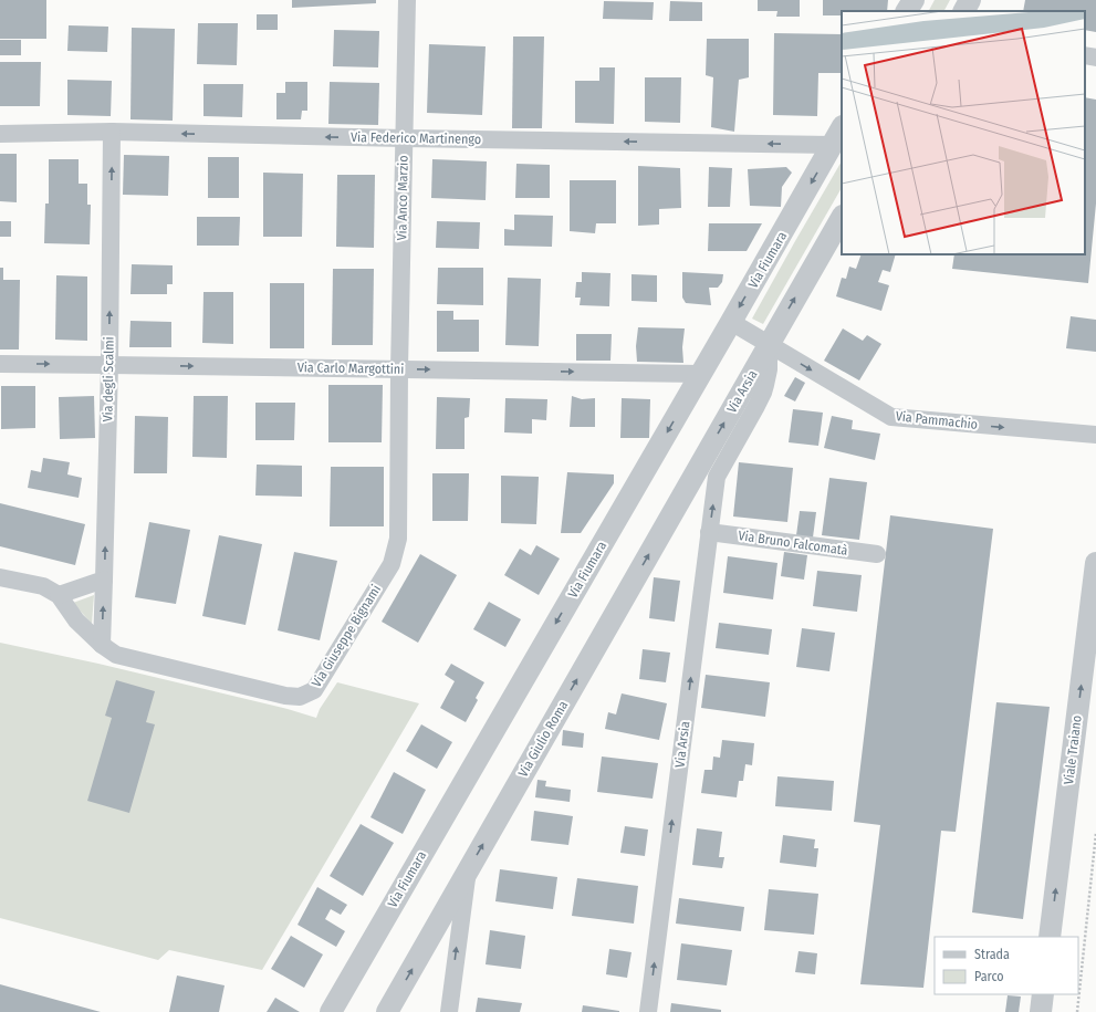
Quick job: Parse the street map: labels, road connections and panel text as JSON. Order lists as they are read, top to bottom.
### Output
{
  "streets": {
    "street": [
      "Via Federico Martinengo",
      "Via Anco Marzio",
      "Via Fiumara",
      "Via Carlo Margottini",
      "Via degli Scalmi",
      "Via Arsia",
      "Via Pammachio",
      "Via Bruno Falcomatà",
      "Via Giuseppe Bignami",
      "Via Giulio Roma",
      "Viale Traiano"
    ]
  },
  "crossings": [
    ["Via Federico Martinengo", "Via Anco Marzio"],
    ["Via Federico Martinengo", "Via Fiumara"],
    ["Via Federico Martinengo", "Via degli Scalmi"],
    ["Via Anco Marzio", "Via Carlo Margottini"],
    ["Via Anco Marzio", "Via Giuseppe Bignami"],
    ["Via Fiumara", "Via Carlo Margottini"],
    ["Via Fiumara", "Via Pammachio"],
    ["Via Carlo Margottini", "Via degli Scalmi"],
    ["Via Carlo Margottini", "Via Giuseppe Bignami"],
    ["Via degli Scalmi", "Via Giuseppe Bignami"],
    ["Via Arsia", "Via Pammachio"],
    ["Via Arsia", "Via Bruno Falcomatà"],
    ["Via Arsia", "Via Giulio Roma"]
  ],
  "one_way": [
    "Via Federico Martinengo",
    "Via Fiumara",
    "Via Carlo Margottini",
    "Via degli Scalmi",
    "Via Arsia",
    "Via Pammachio",
    "Via Giulio Roma",
    "Viale Traiano"
  ],
  "legend": ["Strada", "Parco"]
}
